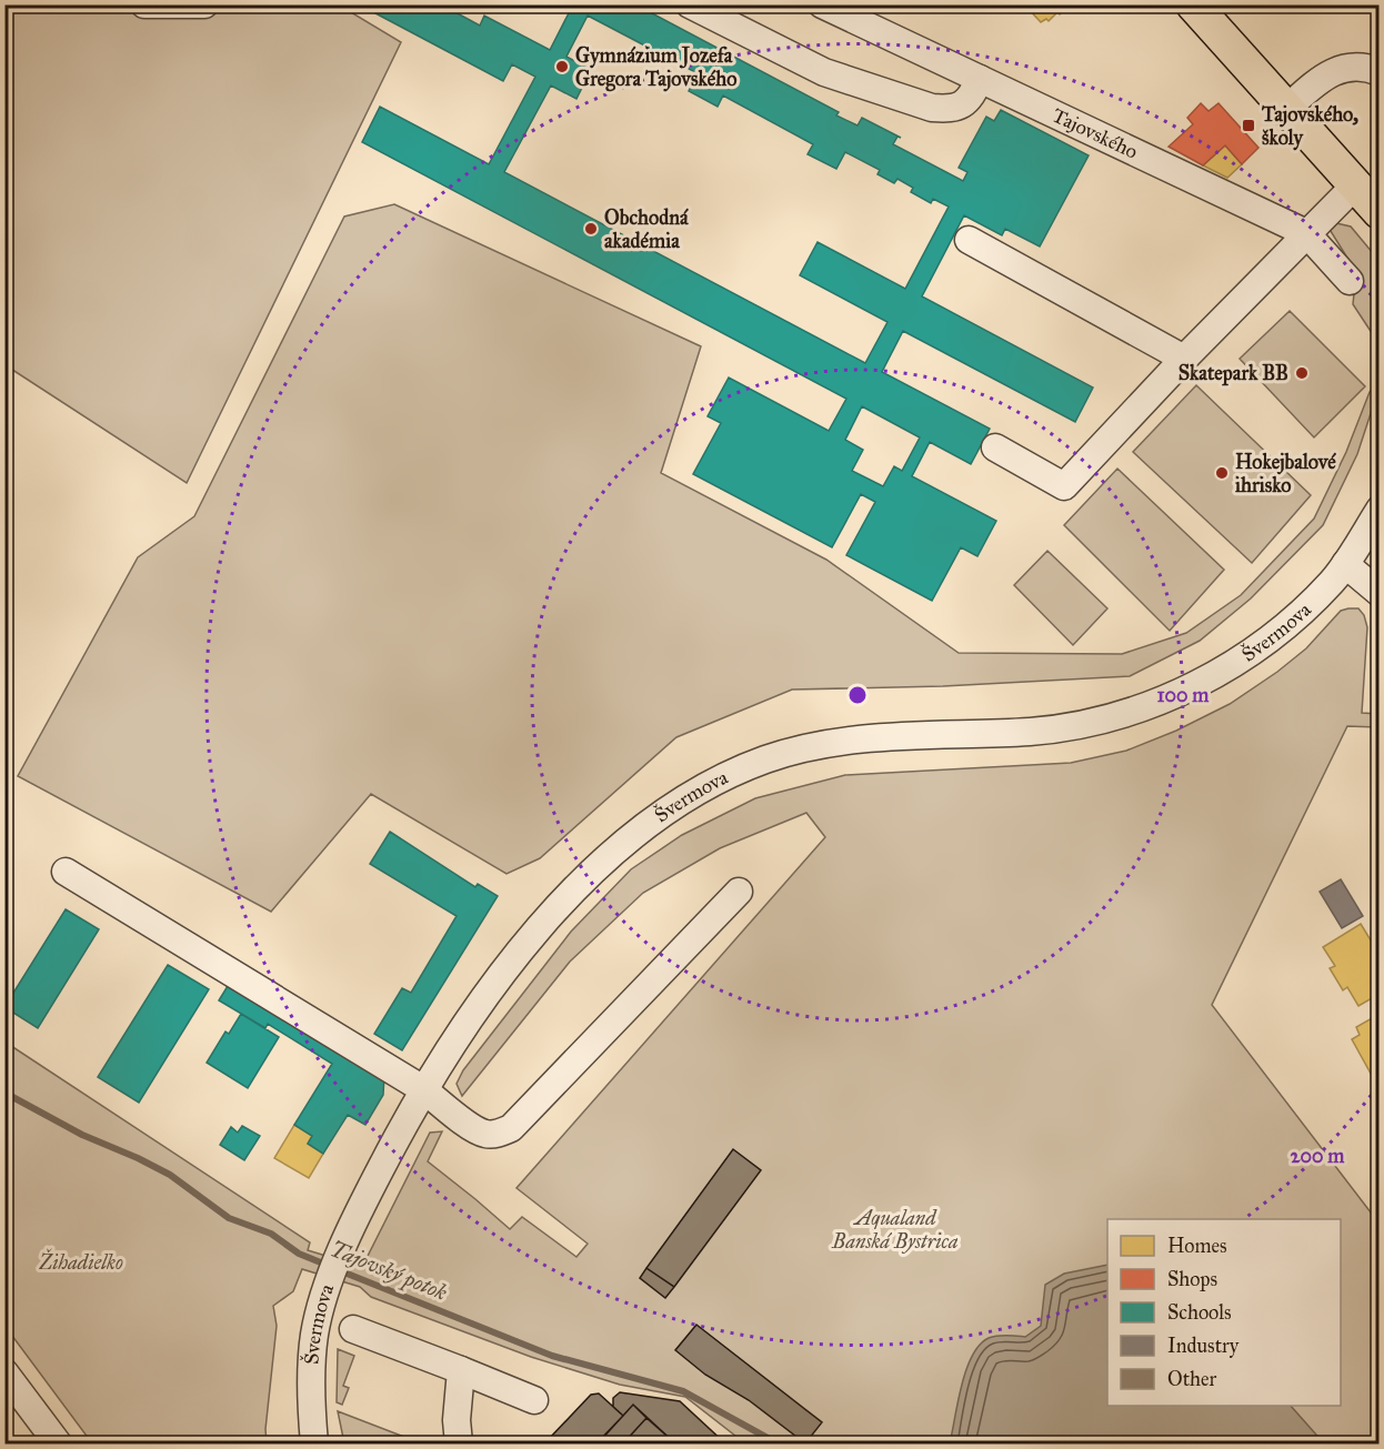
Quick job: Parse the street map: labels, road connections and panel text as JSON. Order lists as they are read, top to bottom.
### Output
{
  "streets": {
    "street": ["Tajovského", "Švermova"]
  },
  "water": ["Tajovský potok"],
  "parks": ["Aqualand Banská Bystrica", "Žihadielko"],
  "places": {
    "other": [
      "Gymnázium Jozefa Gregora Tajovského",
      "Obchodná akadémia",
      "Skatepark BB",
      "Hokejbalové ihrisko"
    ],
    "transit": ["Tajovského, školy"]
  },
  "legend": [
    "Homes",
    "Shops",
    "Schools",
    "Industry",
    "Other"
  ],
  "rings": ["100 m", "200 m"]
}
